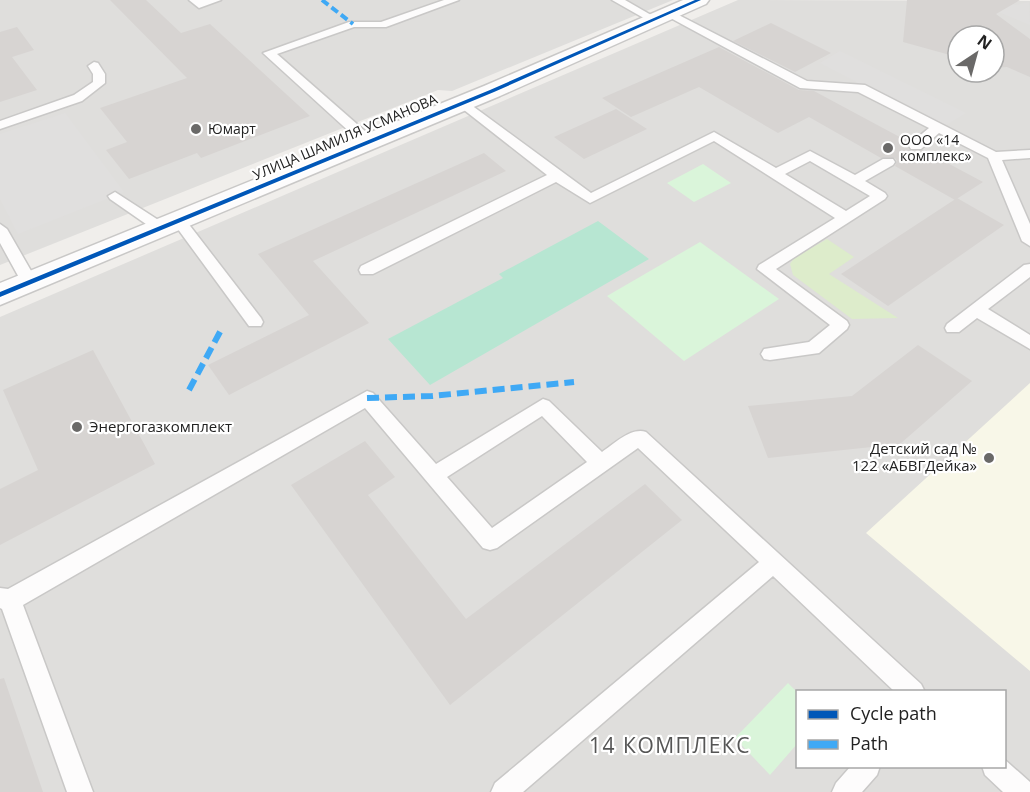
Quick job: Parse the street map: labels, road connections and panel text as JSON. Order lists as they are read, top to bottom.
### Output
{
  "streets": {
    "street": ["УЛИЦА ШАМИЛЯ УСМАНОВА"]
  },
  "districts": ["14 КОМПЛЕКС"],
  "places": [
    "Юмарт",
    "ООО «14 комплекс»",
    "Энергогазкомплект",
    "Детский сад № 122 «АБВГДейка»"
  ],
  "legend": ["Cycle path", "Path"],
  "north": "top right"
}
